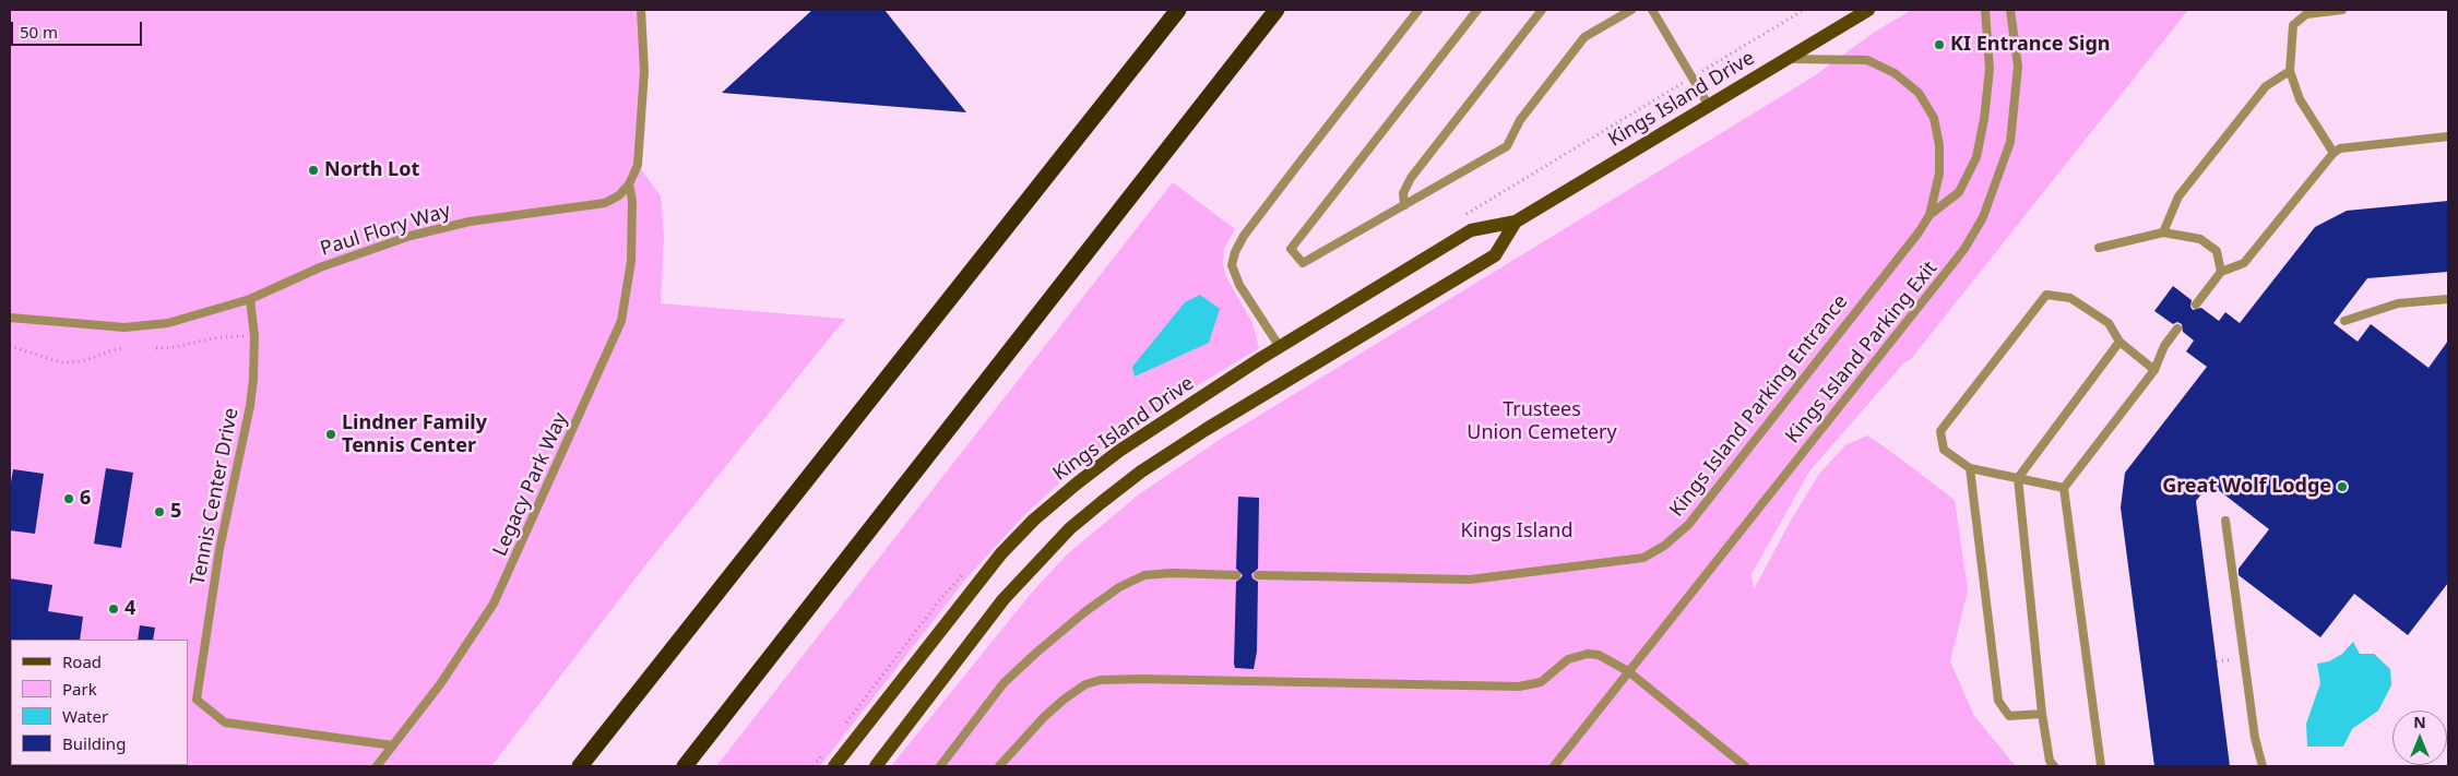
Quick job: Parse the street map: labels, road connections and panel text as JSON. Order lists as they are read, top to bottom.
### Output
{
  "streets": {
    "main road": ["Kings Island Drive"],
    "lane": [
      "Paul Flory Way",
      "Kings Island Parking Exit",
      "Kings Island Parking Entrance",
      "Legacy Park Way",
      "Tennis Center Drive"
    ]
  },
  "crossings": [
    ["Paul Flory Way", "Legacy Park Way"],
    ["Paul Flory Way", "Tennis Center Drive"],
    ["Legacy Park Way", "Tennis Center Drive"]
  ],
  "parks": ["Trustees Union Cemetery", "Kings Island"],
  "places": [
    "KI Entrance Sign",
    "North Lot",
    "Lindner Family Tennis Center",
    "Great Wolf Lodge",
    "6",
    "5",
    "4"
  ],
  "legend": [
    "Road",
    "Park",
    "Water",
    "Building"
  ],
  "scale_bar": "50 m",
  "north": "top"
}
